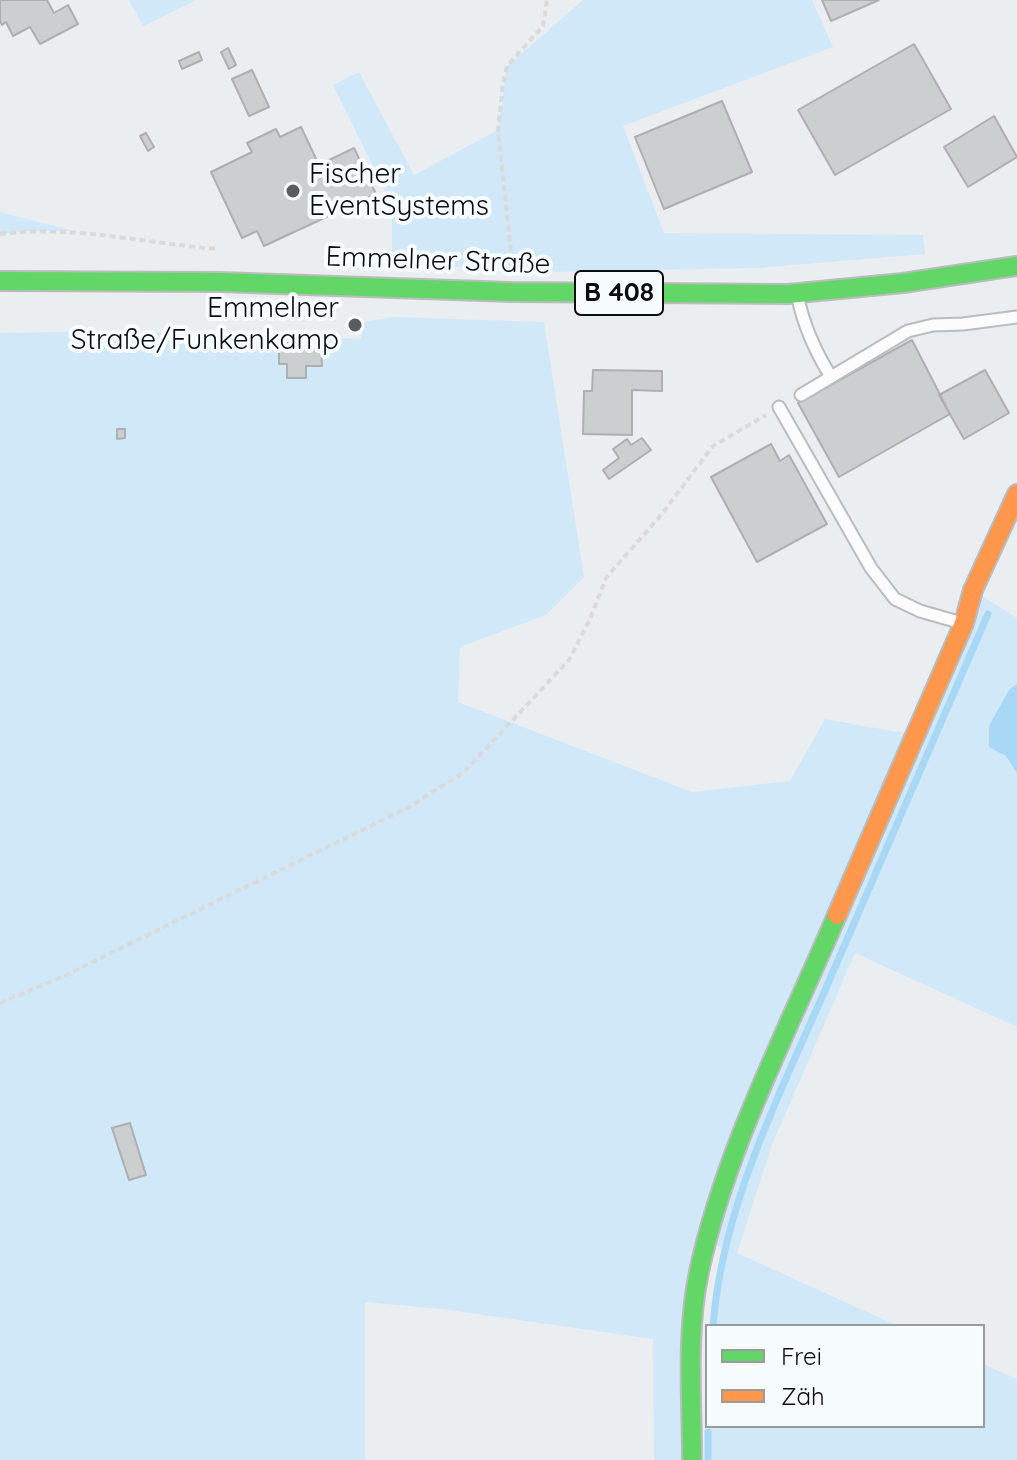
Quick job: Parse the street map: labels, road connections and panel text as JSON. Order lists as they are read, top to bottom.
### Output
{
  "streets": {
    "street": ["Emmelner Straße", "B 408"]
  },
  "places": ["Fischer EventSystems", "Emmelner Straße/Funkenkamp"],
  "legend": ["Frei", "Zäh"]
}
